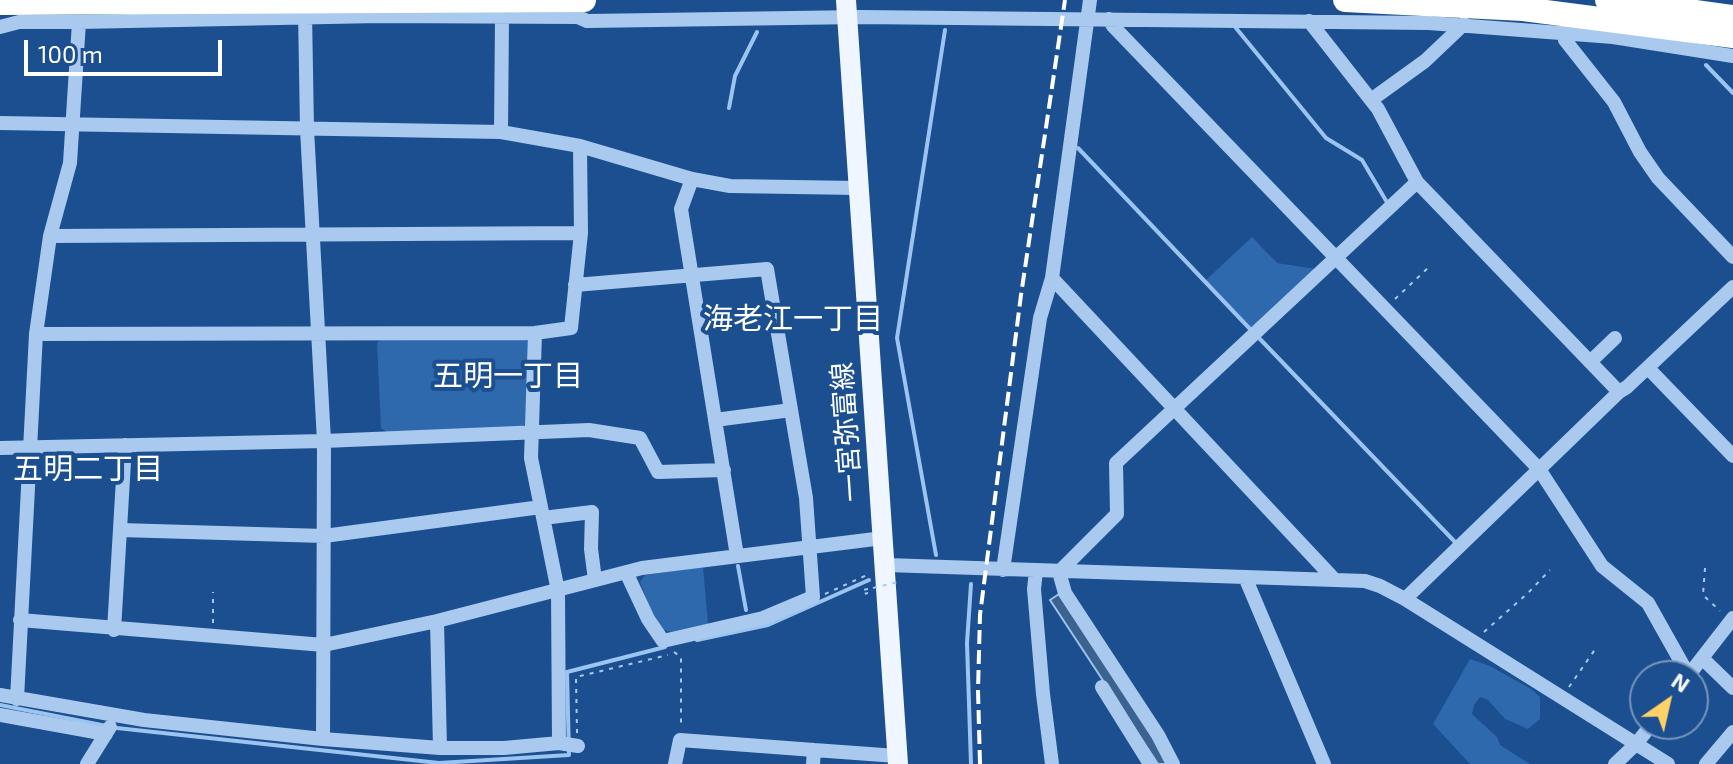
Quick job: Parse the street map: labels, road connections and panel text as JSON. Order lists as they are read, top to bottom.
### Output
{
  "streets": {
    "main road": ["一宮弥富線"]
  },
  "districts": ["海老江一丁目", "五明一丁目", "五明二丁目"],
  "scale_bar": "100 m",
  "north": "top right"
}
